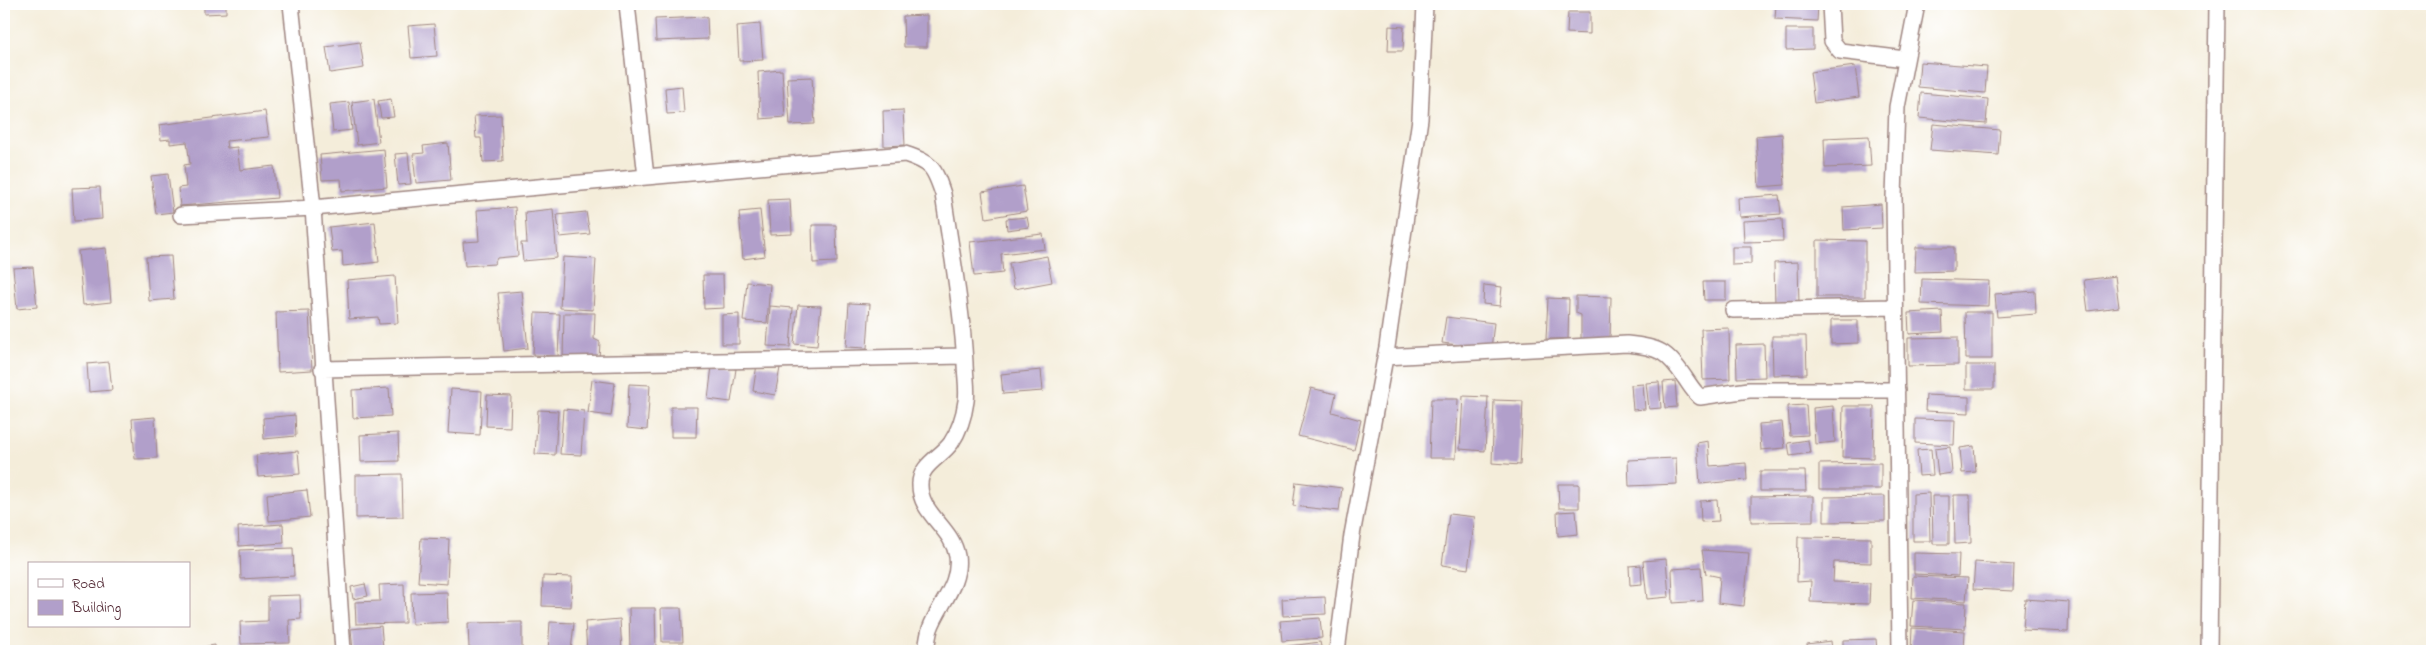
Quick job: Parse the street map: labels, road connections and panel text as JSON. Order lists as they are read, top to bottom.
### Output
{
  "legend": ["Road", "Building"]
}
